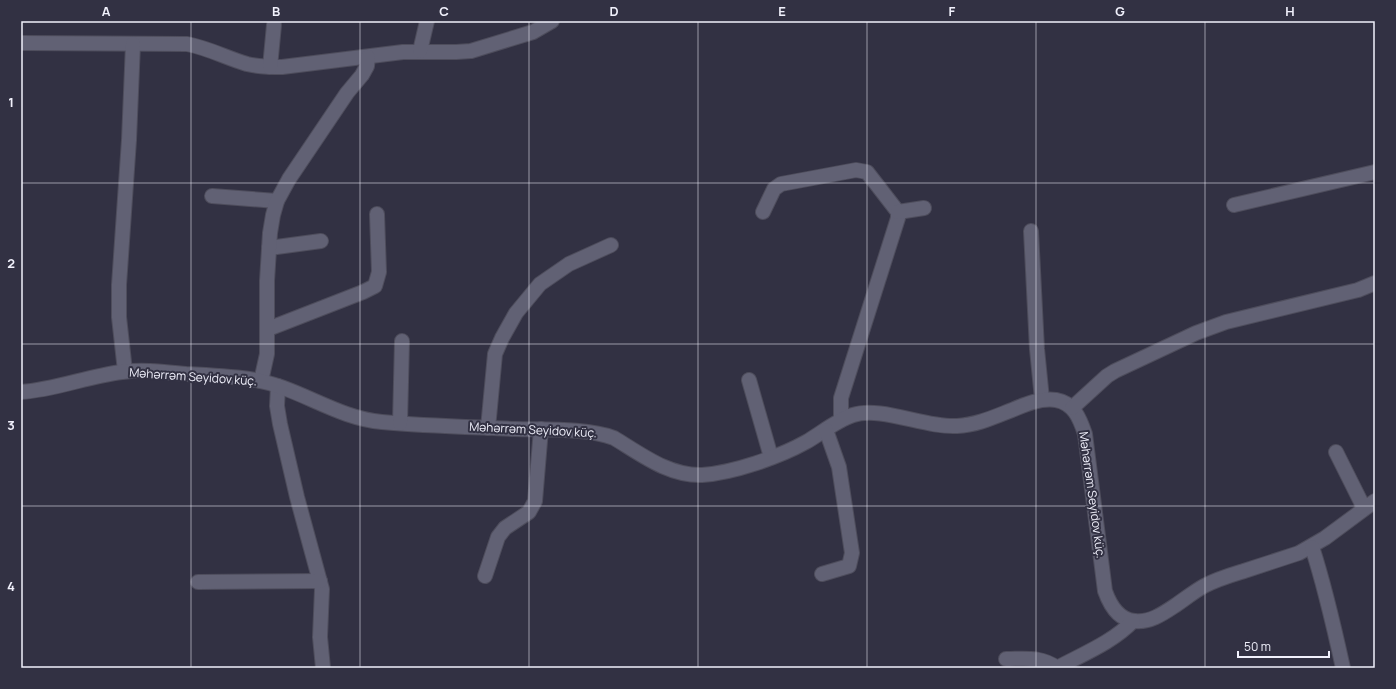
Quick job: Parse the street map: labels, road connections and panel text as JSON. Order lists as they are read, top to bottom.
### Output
{
  "streets": {
    "street": ["Məhərrəm Seyidov küç."]
  },
  "scale_bar": "50 m",
  "grid": {
    "columns": [
      "A",
      "B",
      "C",
      "D",
      "E",
      "F",
      "G",
      "H"
    ],
    "rows": [
      "1",
      "2",
      "3",
      "4"
    ]
  }
}
